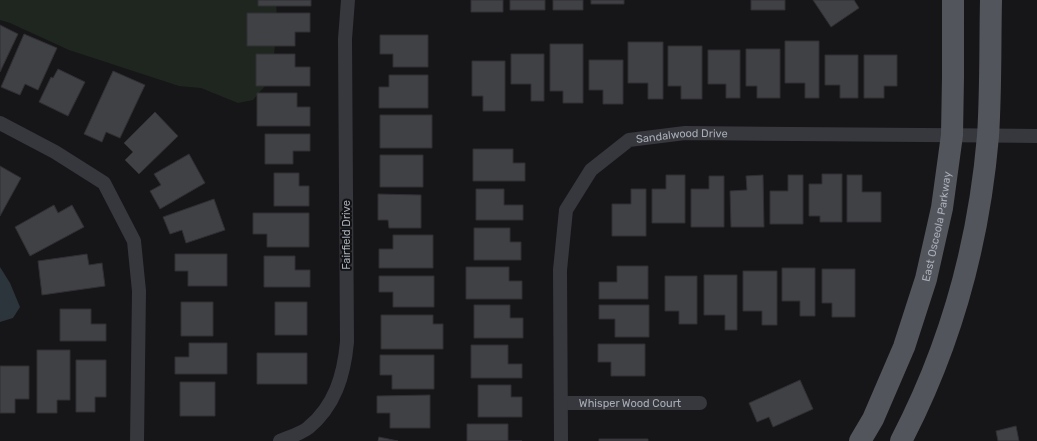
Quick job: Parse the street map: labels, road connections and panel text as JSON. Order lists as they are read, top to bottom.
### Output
{
  "streets": {
    "main road": ["East Osceola Parkway"],
    "street": ["Sandalwood Drive", "Fairfield Drive", "Whisper Wood Court"]
  },
  "crossings": [
    ["Sandalwood Drive", "East Osceola Parkway"],
    ["Sandalwood Drive", "Whisper Wood Court"]
  ]
}
